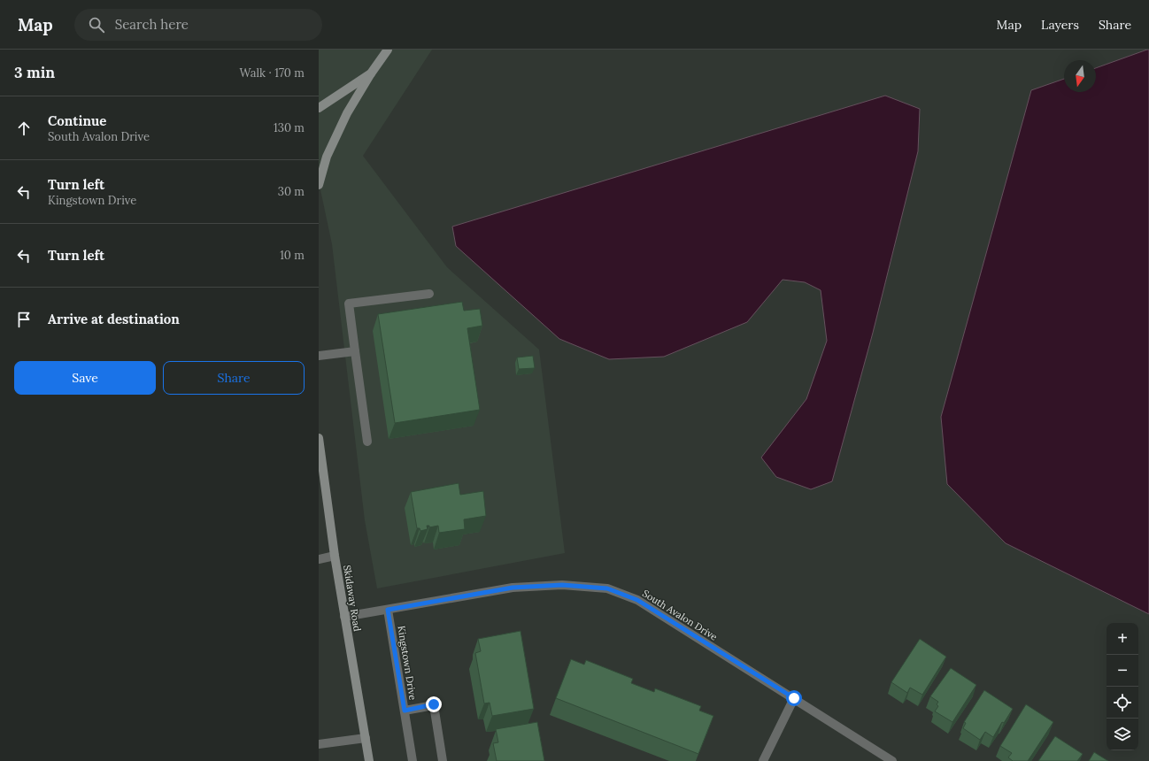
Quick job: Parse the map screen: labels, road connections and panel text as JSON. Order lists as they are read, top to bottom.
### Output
{
  "streets": {
    "main road": ["Skidaway Road"],
    "street": ["South Avalon Drive", "Kingstown Drive"]
  },
  "crossings": [
    ["Skidaway Road", "South Avalon Drive"],
    ["South Avalon Drive", "Kingstown Drive"]
  ],
  "north": "bottom",
  "page": {
    "header": "Map",
    "search": "Search here",
    "nav": ["Map", "Layers", "Share"],
    "heading": ["3 min", "Walk · 170 m"],
    "list": [
      ["Continue", "South Avalon Drive", "130 m"],
      ["Turn left", "Kingstown Drive", "30 m"],
      ["Turn left", "10 m"],
      "Arrive at destination"
    ],
    "buttons": ["Save", "Share"],
    "map_buttons": ["+", "−"]
  }
}
